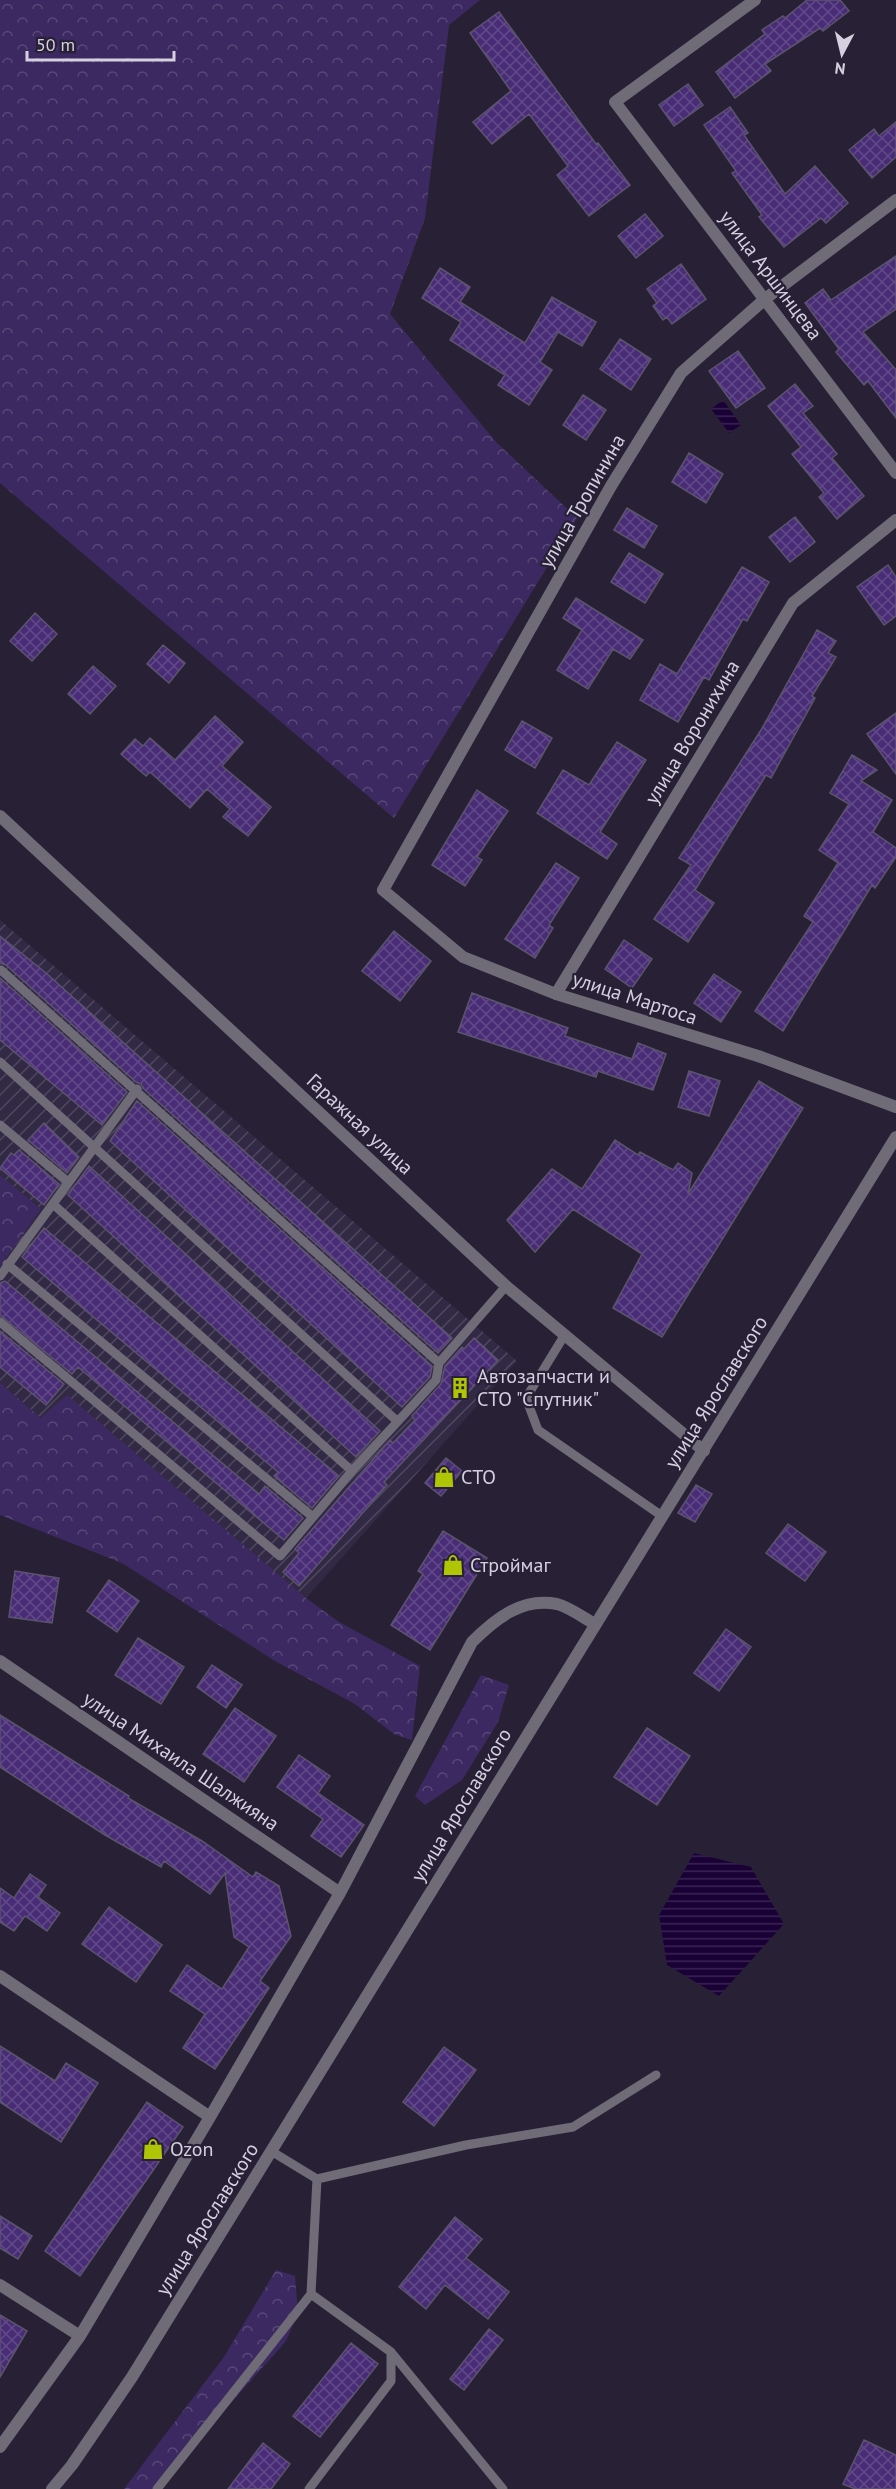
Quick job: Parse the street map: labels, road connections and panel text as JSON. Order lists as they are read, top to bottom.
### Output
{
  "streets": {
    "street": [
      "улица Аршинцева",
      "улица Тропинина",
      "улица Воронихина",
      "улица Мартоса",
      "Гаражная улица",
      "улица Ярославского",
      "улица Михаила Шалжияна"
    ]
  },
  "crossings": [
    ["улица Аршинцева", "улица Тропинина"],
    ["улица Тропинина", "улица Мартоса"],
    ["улица Воронихина", "улица Мартоса"],
    ["Гаражная улица", "улица Ярославского"]
  ],
  "places": {
    "building": ["Автозапчасти и СТО \"Спутник\""],
    "shop": ["СТО", "Строймаг", "Ozon"]
  },
  "scale_bar": "50 m",
  "north": "bottom"
}
